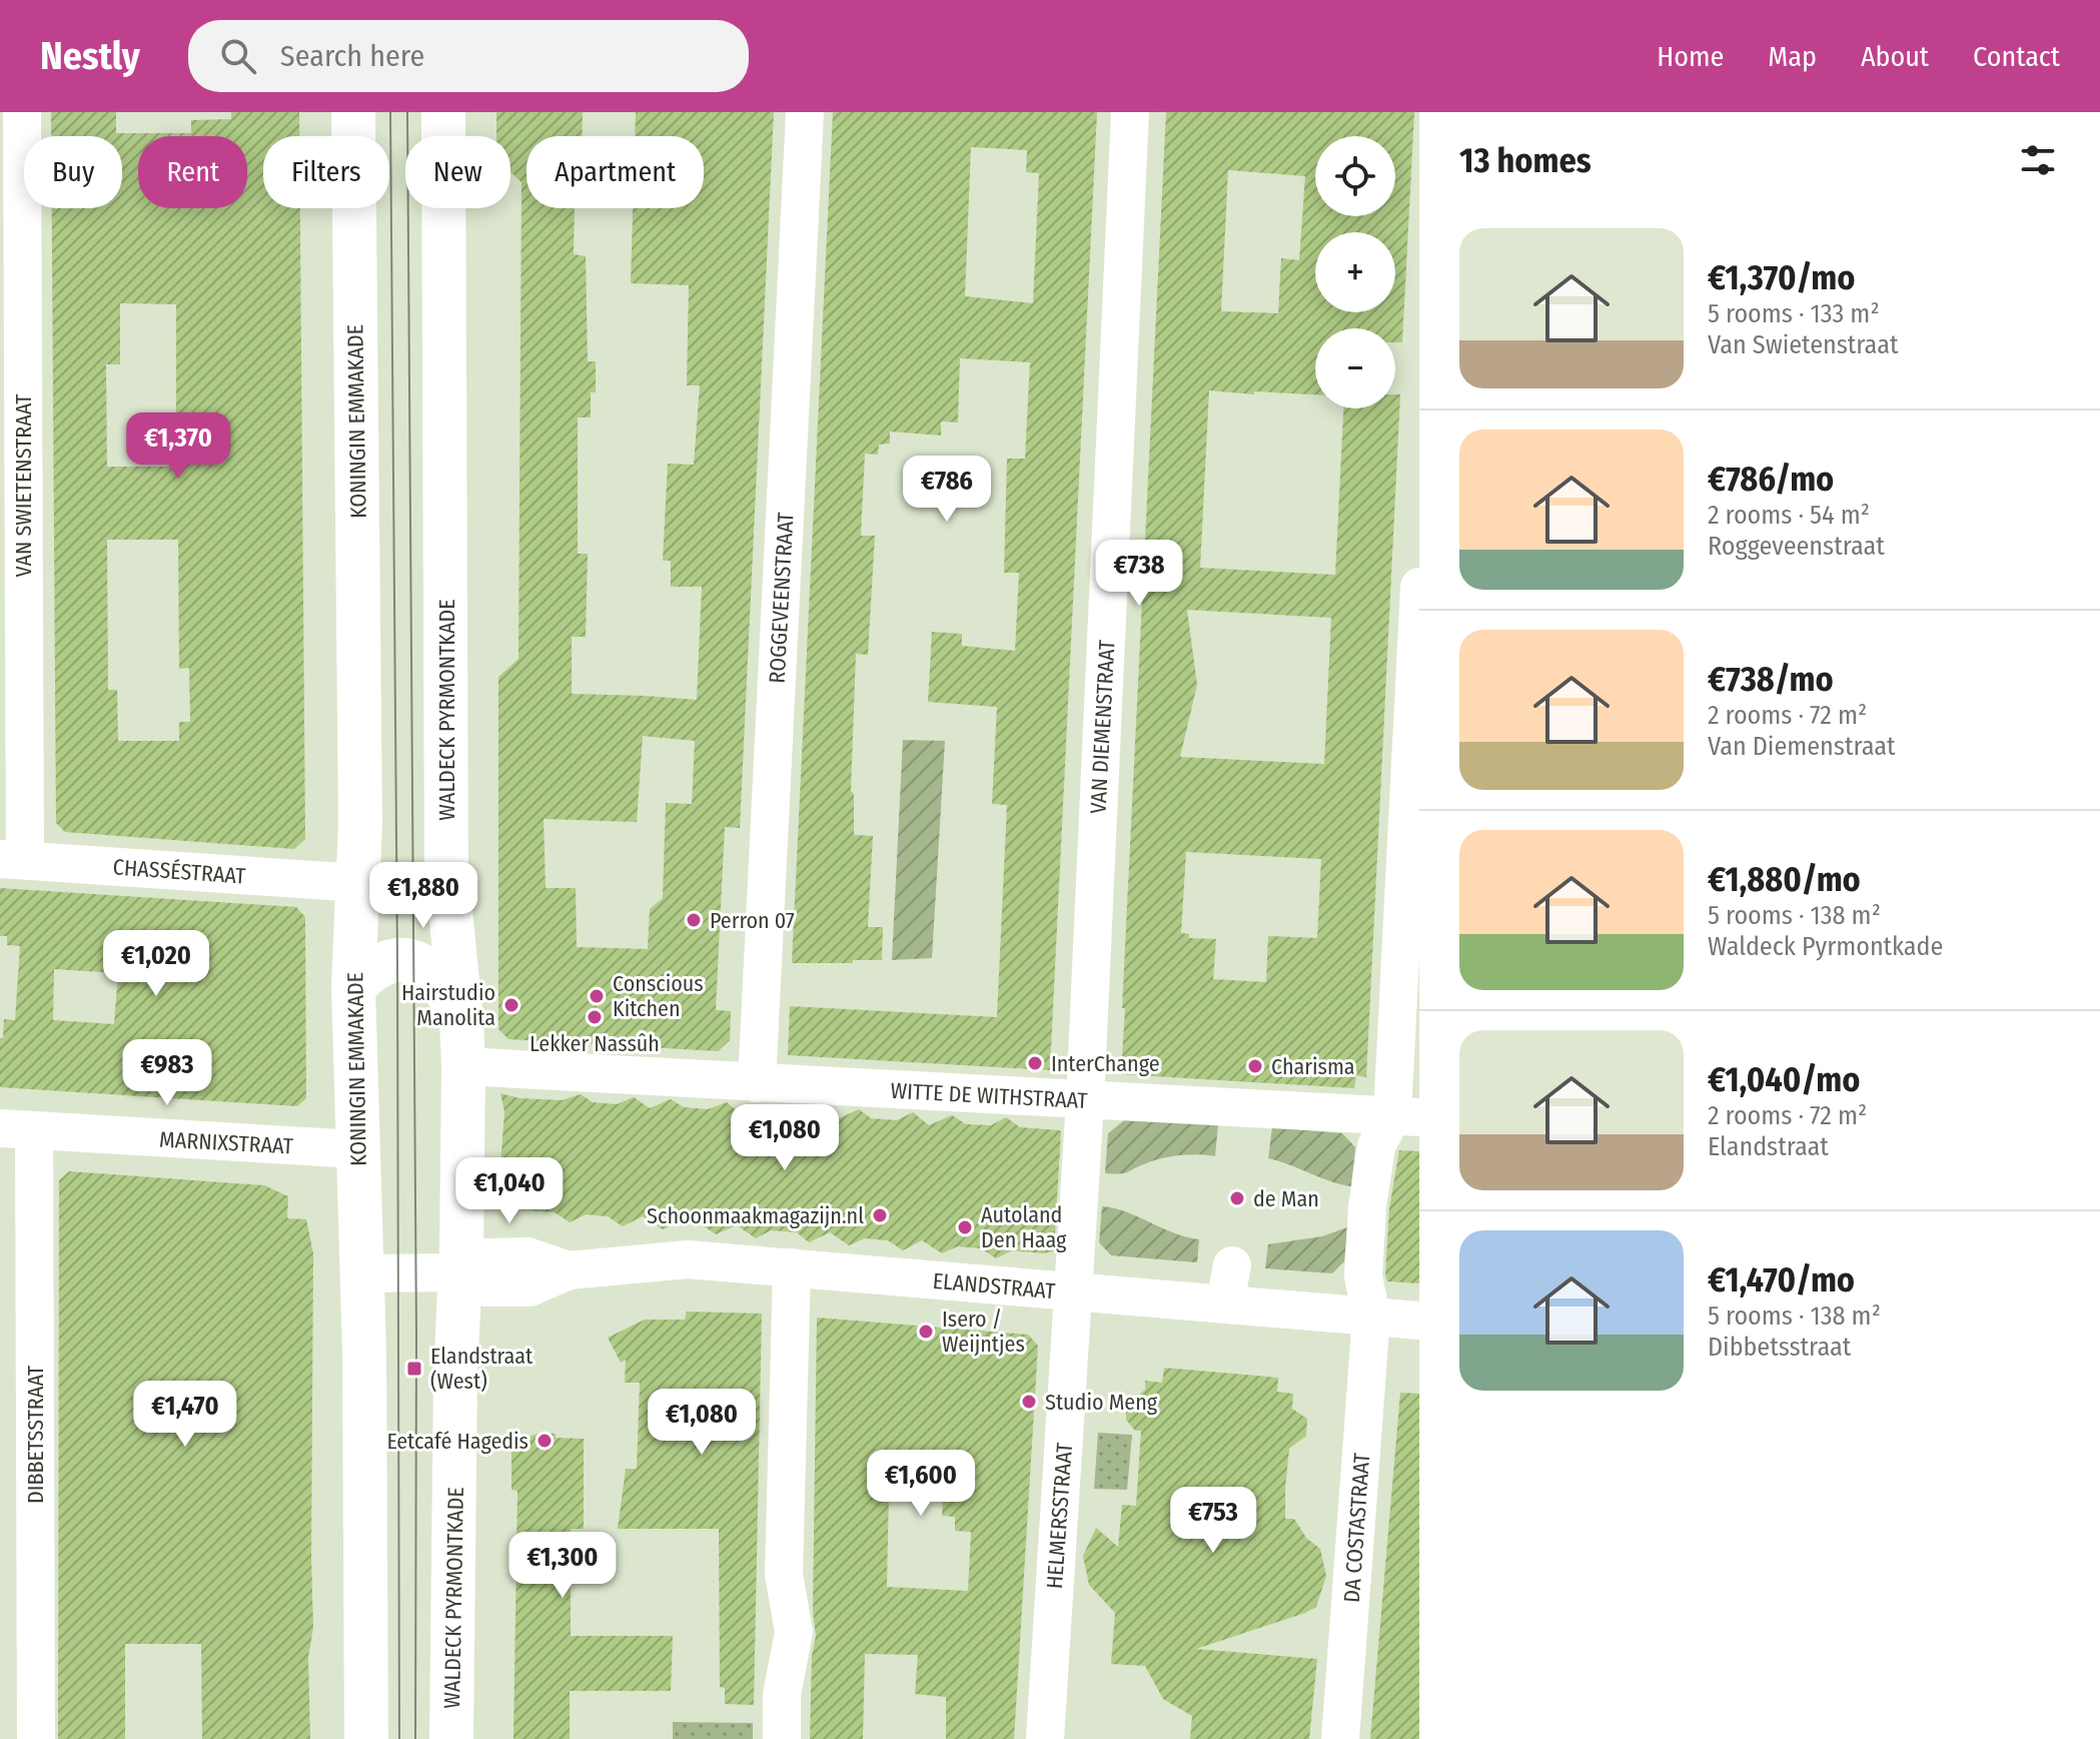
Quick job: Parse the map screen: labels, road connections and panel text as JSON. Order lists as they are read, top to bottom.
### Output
{
  "streets": {
    "main road": ["KONINGIN EMMAKADE", "WALDECK PYRMONTKADE"],
    "street": [
      "VAN SWIETENSTRAAT",
      "ROGGEVEENSTRAAT",
      "VAN DIEMENSTRAAT",
      "CHASSÉSTRAAT",
      "WITTE DE WITHSTRAAT",
      "MARNIXSTRAAT",
      "ELANDSTRAAT",
      "DIBBETSSTRAAT",
      "HELMERSSTRAAT",
      "DA COSTASTRAAT"
    ]
  },
  "crossings": [
    ["KONINGIN EMMAKADE", "CHASSÉSTRAAT"],
    ["KONINGIN EMMAKADE", "MARNIXSTRAAT"],
    ["KONINGIN EMMAKADE", "ELANDSTRAAT"],
    ["VAN SWIETENSTRAAT", "CHASSÉSTRAAT"],
    ["ROGGEVEENSTRAAT", "WITTE DE WITHSTRAAT"],
    ["WALDECK PYRMONTKADE", "WITTE DE WITHSTRAAT"],
    ["WALDECK PYRMONTKADE", "ELANDSTRAAT"],
    ["VAN DIEMENSTRAAT", "WITTE DE WITHSTRAAT"],
    ["VAN DIEMENSTRAAT", "HELMERSSTRAAT"],
    ["WITTE DE WITHSTRAAT", "DA COSTASTRAAT"],
    ["MARNIXSTRAAT", "DIBBETSSTRAAT"],
    ["ELANDSTRAAT", "HELMERSSTRAAT"],
    ["ELANDSTRAAT", "DA COSTASTRAAT"]
  ],
  "places": {
    "other": [
      "Perron 07",
      "Conscious Kitchen",
      "Hairstudio Manolita",
      "Lekker Nassûh",
      "InterChange",
      "Charisma",
      "de Man",
      "Schoonmaakmagazijn.nl",
      "Autoland Den Haag",
      "Isero / Weijntjes",
      "Studio Meng",
      "Eetcafé Hagedis"
    ],
    "transit": ["Elandstraat (West)"]
  },
  "page": {
    "header": "Nestly",
    "search": "Search here",
    "nav": [
      "Home",
      "Map",
      "About",
      "Contact"
    ],
    "heading": "13 homes",
    "map_buttons": ["+", "−"],
    "chip": [
      "Buy",
      "Rent",
      "Filters",
      "New",
      "Apartment"
    ],
    "list": [
      {
        "name": "€1,370/mo",
        "note": "5 rooms · 133 m² · Van Swietenstraat"
      },
      {
        "name": "€786/mo",
        "note": "2 rooms · 54 m² · Roggeveenstraat"
      },
      {
        "name": "€738/mo",
        "note": "2 rooms · 72 m² · Van Diemenstraat"
      },
      {
        "name": "€1,880/mo",
        "note": "5 rooms · 138 m² · Waldeck Pyrmontkade"
      },
      {
        "name": "€1,040/mo",
        "note": "2 rooms · 72 m² · Elandstraat"
      },
      {
        "name": "€1,470/mo",
        "note": "5 rooms · 138 m² · Dibbetsstraat"
      }
    ],
    "price": [
      "€1,370",
      "€786",
      "€738",
      "€1,880",
      "€1,020",
      "€983",
      "€1,080",
      "€1,040",
      "€1,470",
      "€1,080",
      "€1,600",
      "€753",
      "€1,300"
    ]
  }
}
